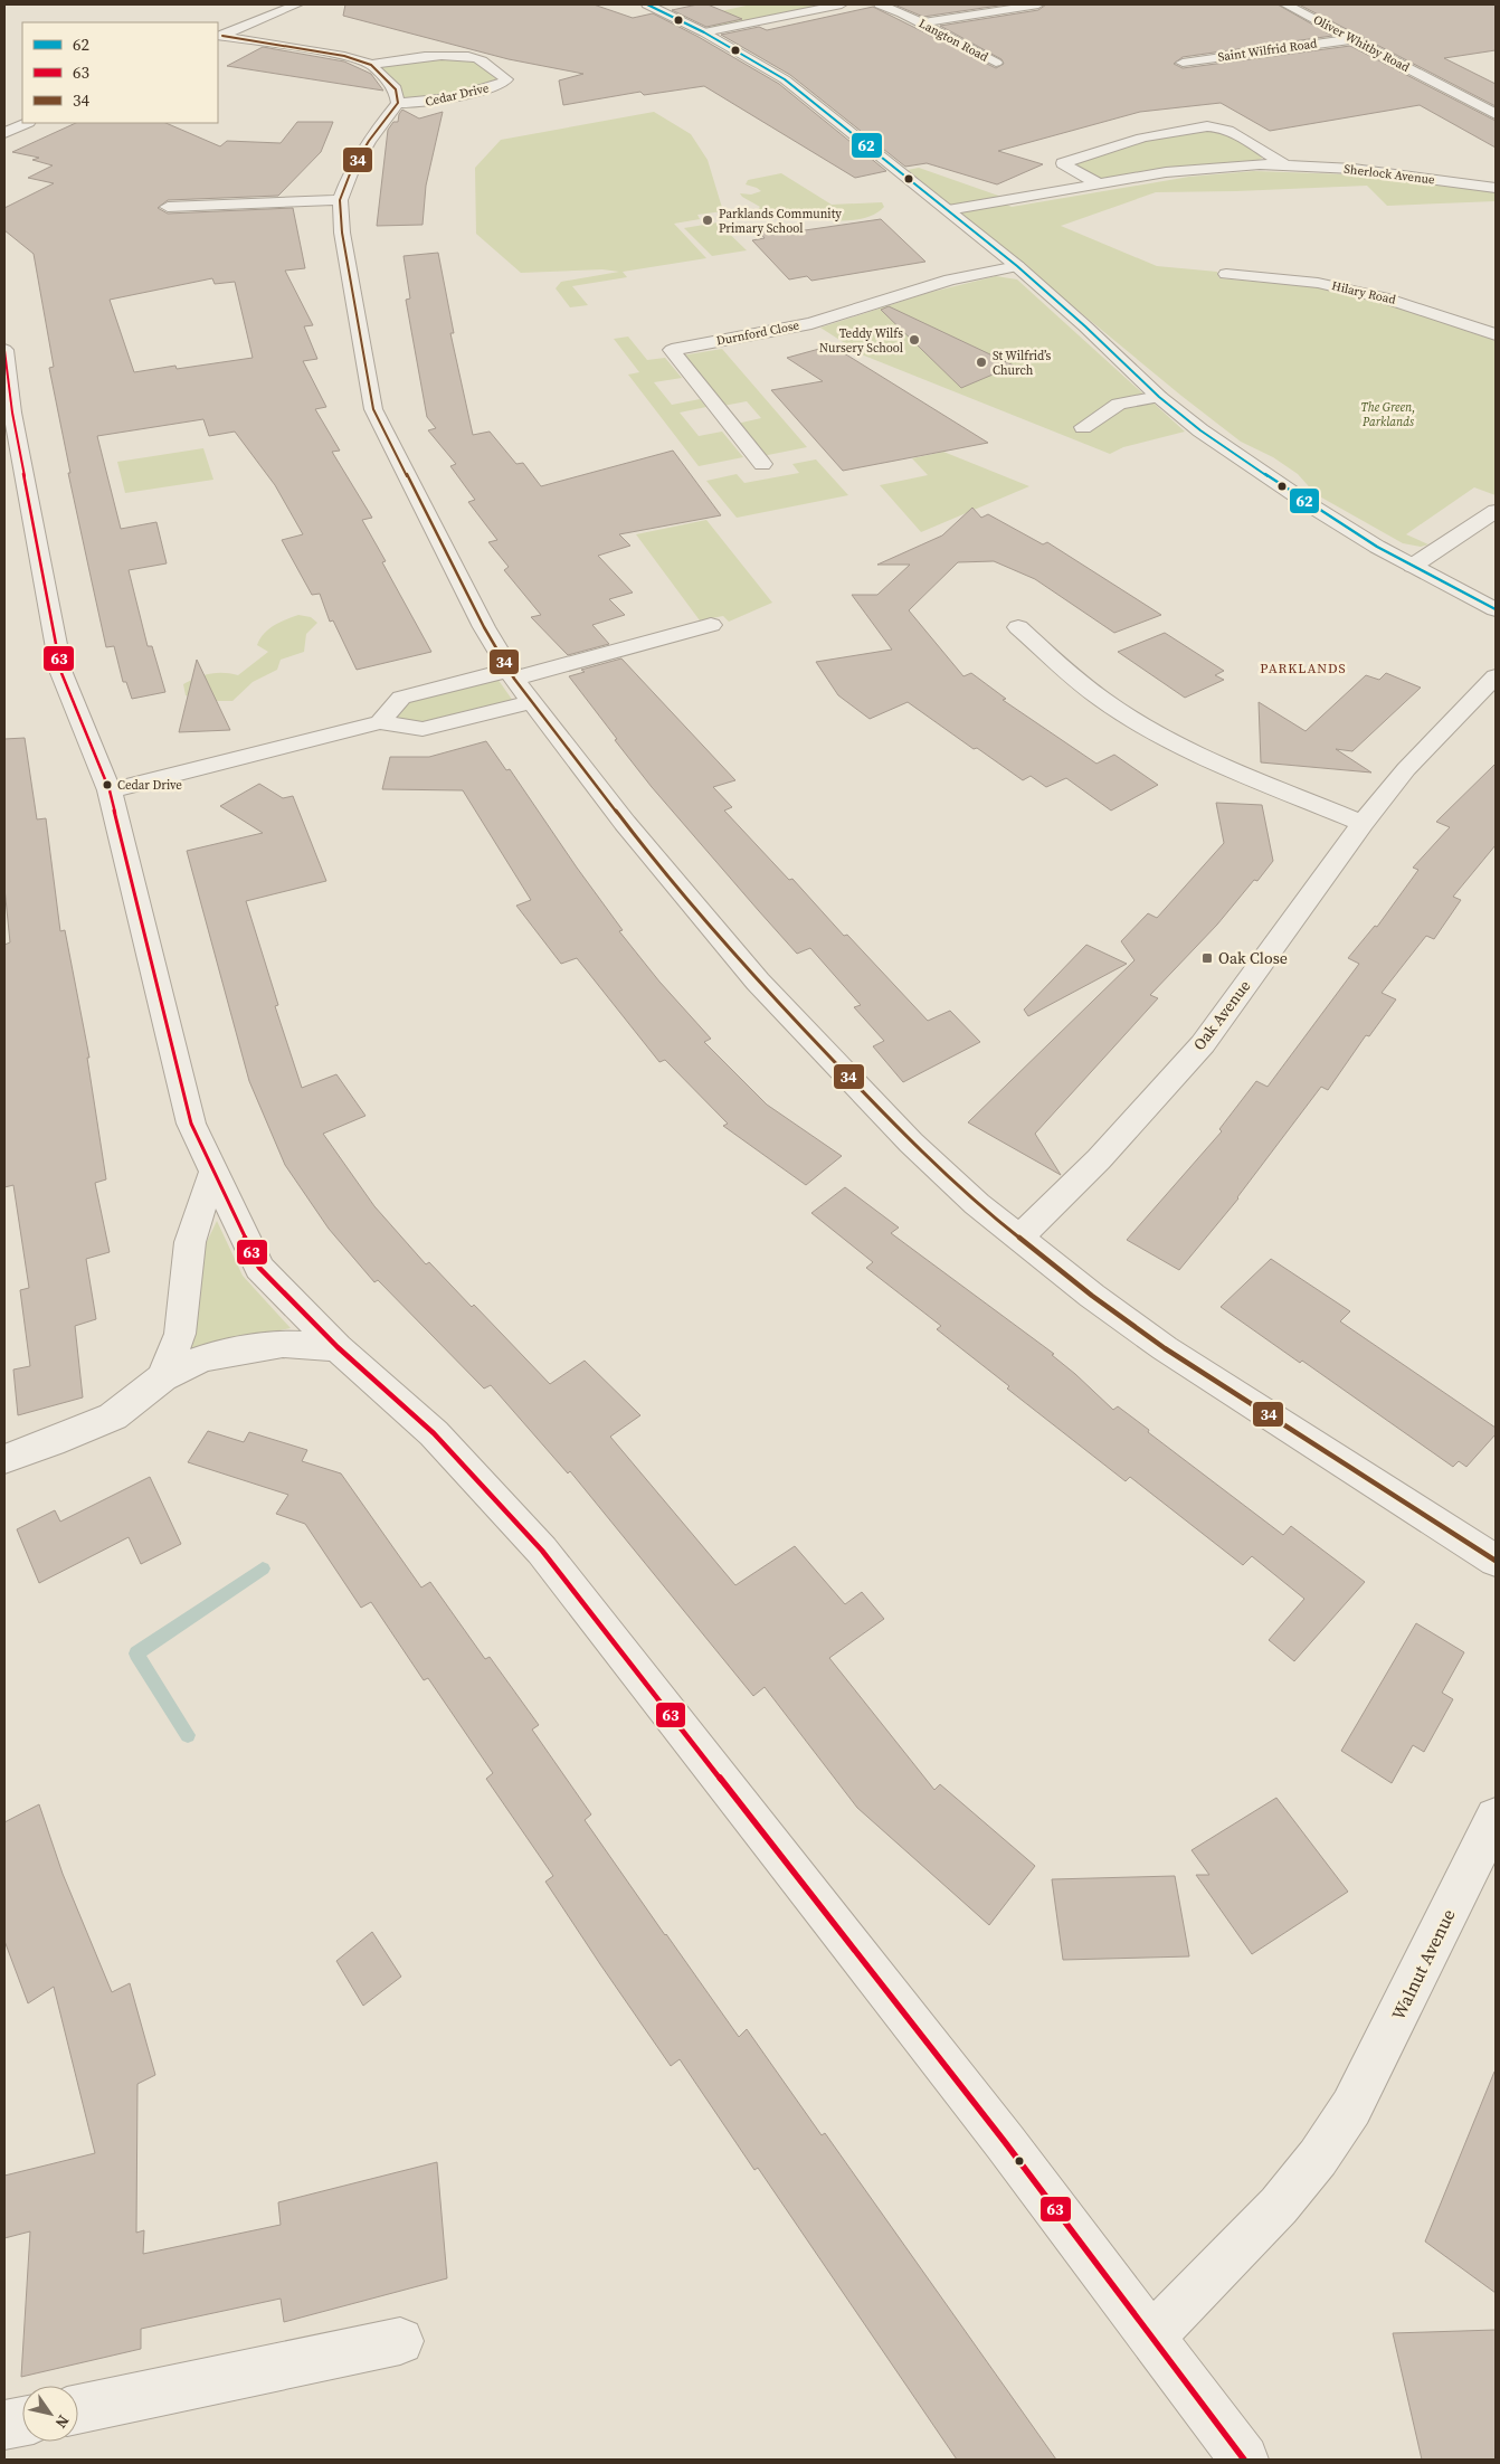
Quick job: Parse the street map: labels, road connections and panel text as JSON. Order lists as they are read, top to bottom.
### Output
{
  "streets": {
    "street": [
      "Langton Road",
      "Oliver Whitby Road",
      "Saint Wilfrid Road",
      "Cedar Drive",
      "Sherlock Avenue",
      "Hilary Road",
      "Durnford Close",
      "Oak Avenue",
      "Walnut Avenue"
    ]
  },
  "crossings": [
    ["Oliver Whitby Road", "Saint Wilfrid Road"]
  ],
  "districts": ["PARKLANDS"],
  "parks": ["The Green, Parklands"],
  "places": {
    "other": [
      "Parklands Community Primary School",
      "Teddy Wilfs Nursery School",
      "St Wilfrid’s Church",
      "Cedar Drive"
    ],
    "transit": ["Oak Close"]
  },
  "lines": ["transit line 62", "transit line 34", "transit line 63"],
  "legend": ["62", "63", "34"],
  "north": "bottom right"
}
